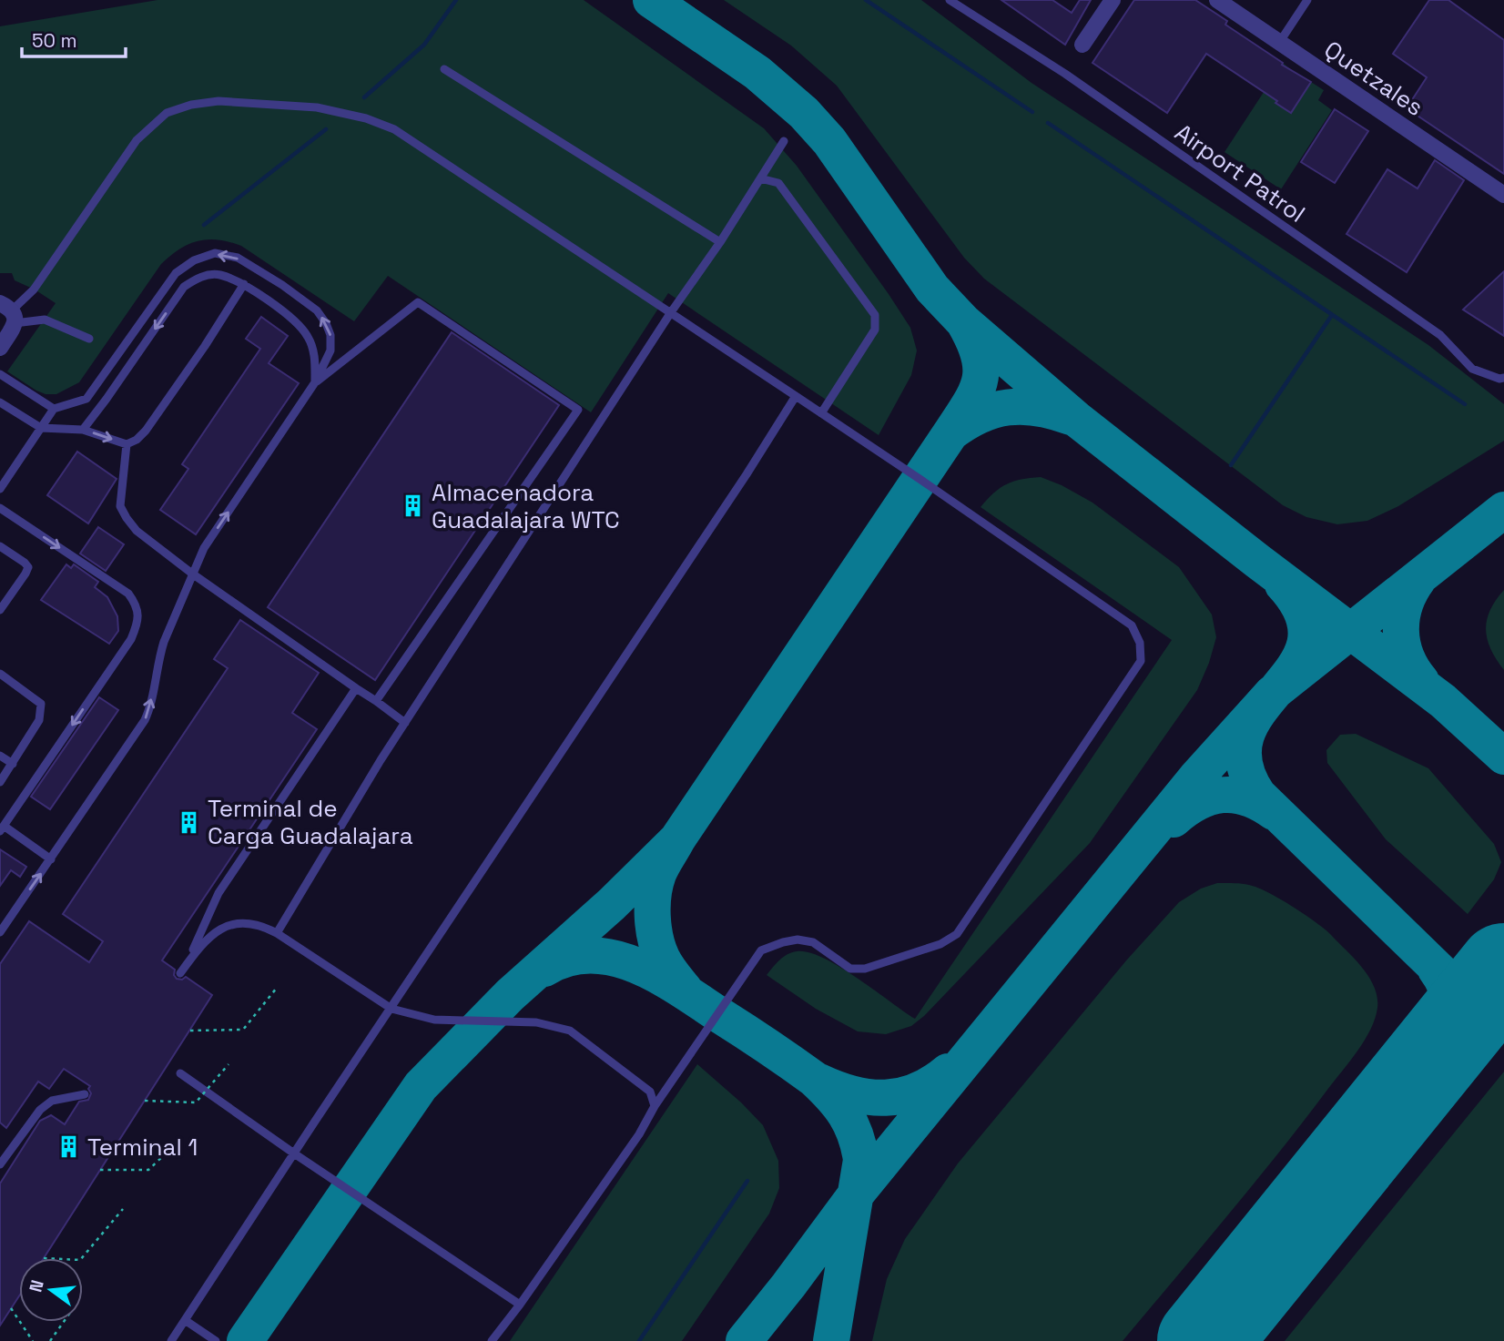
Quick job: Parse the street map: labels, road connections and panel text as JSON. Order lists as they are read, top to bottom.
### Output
{
  "streets": {
    "street": ["Quetzales"],
    "lane": ["Airport Patrol"]
  },
  "places": {
    "building": ["Almacenadora Guadalajara WTC", "Terminal de Carga Guadalajara", "Terminal 1"]
  },
  "scale_bar": "50 m",
  "north": "left"
}
